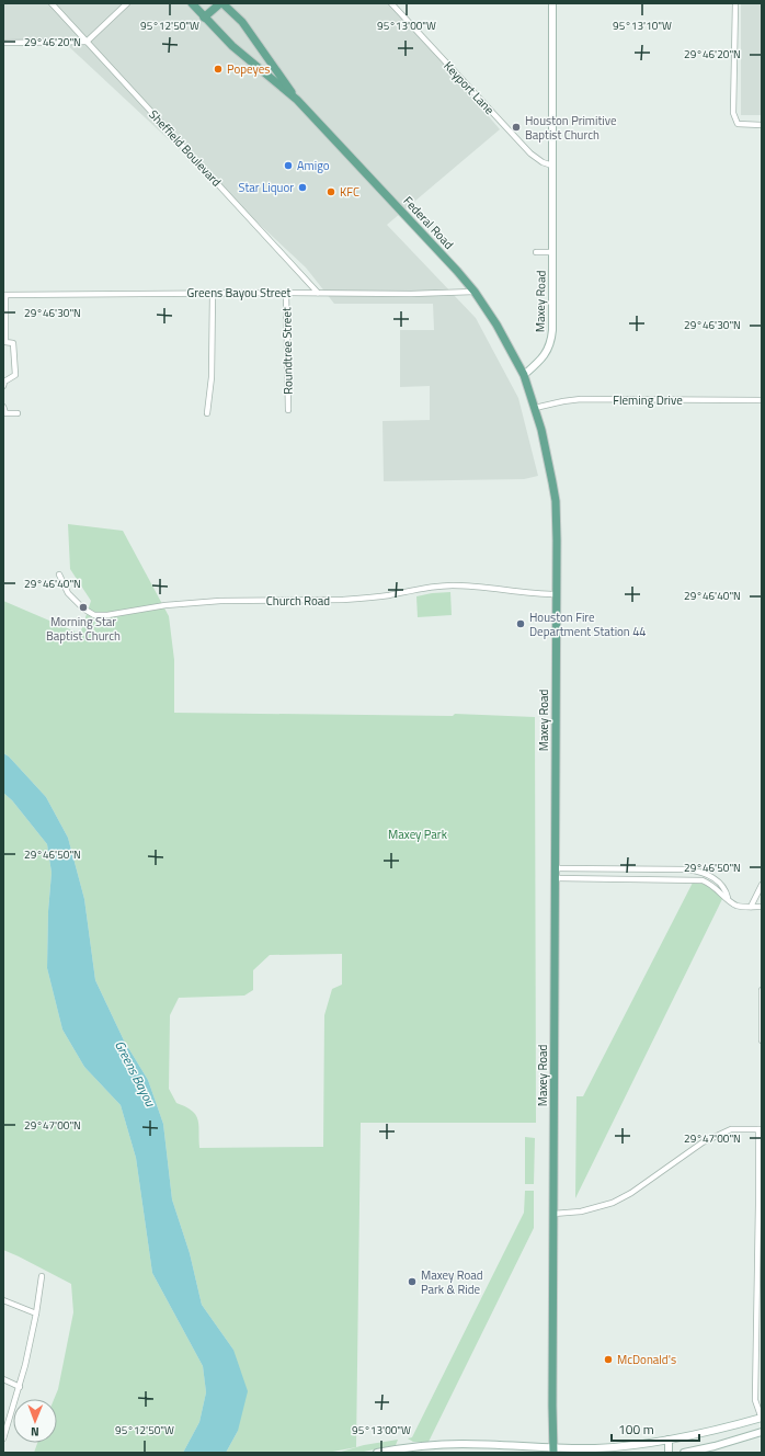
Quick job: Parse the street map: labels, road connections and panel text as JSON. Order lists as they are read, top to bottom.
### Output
{
  "streets": {
    "main road": ["Federal Road", "Maxey Road"],
    "street": [
      "Keyport Lane",
      "Sheffield Boulevard",
      "Greens Bayou Street",
      "Roundtree Street",
      "Fleming Drive",
      "Church Road"
    ]
  },
  "crossings": [
    ["Keyport Lane", "Maxey Road"],
    ["Sheffield Boulevard", "Greens Bayou Street"],
    ["Federal Road", "Greens Bayou Street"],
    ["Federal Road", "Maxey Road"],
    ["Greens Bayou Street", "Roundtree Street"],
    ["Maxey Road", "Fleming Drive"],
    ["Maxey Road", "Church Road"]
  ],
  "water": ["Greens Bayou"],
  "parks": ["Maxey Park"],
  "places": [
    "Popeyes",
    "Houston Primitive Baptist Church",
    "Amigo",
    "Star Liquor",
    "KFC",
    "Morning Star Baptist Church",
    "Houston Fire Department Station 44",
    "Maxey Road Park & Ride",
    "McDonald's"
  ],
  "scale_bar": "100 m",
  "north": "bottom",
  "coordinates": [
    "95°12'50\"W",
    "95°13'00\"W",
    "95°13'10\"W",
    "29°46'20\"N",
    "29°46'30\"N",
    "29°46'40\"N",
    "29°46'50\"N",
    "29°47'00\"N"
  ]
}
